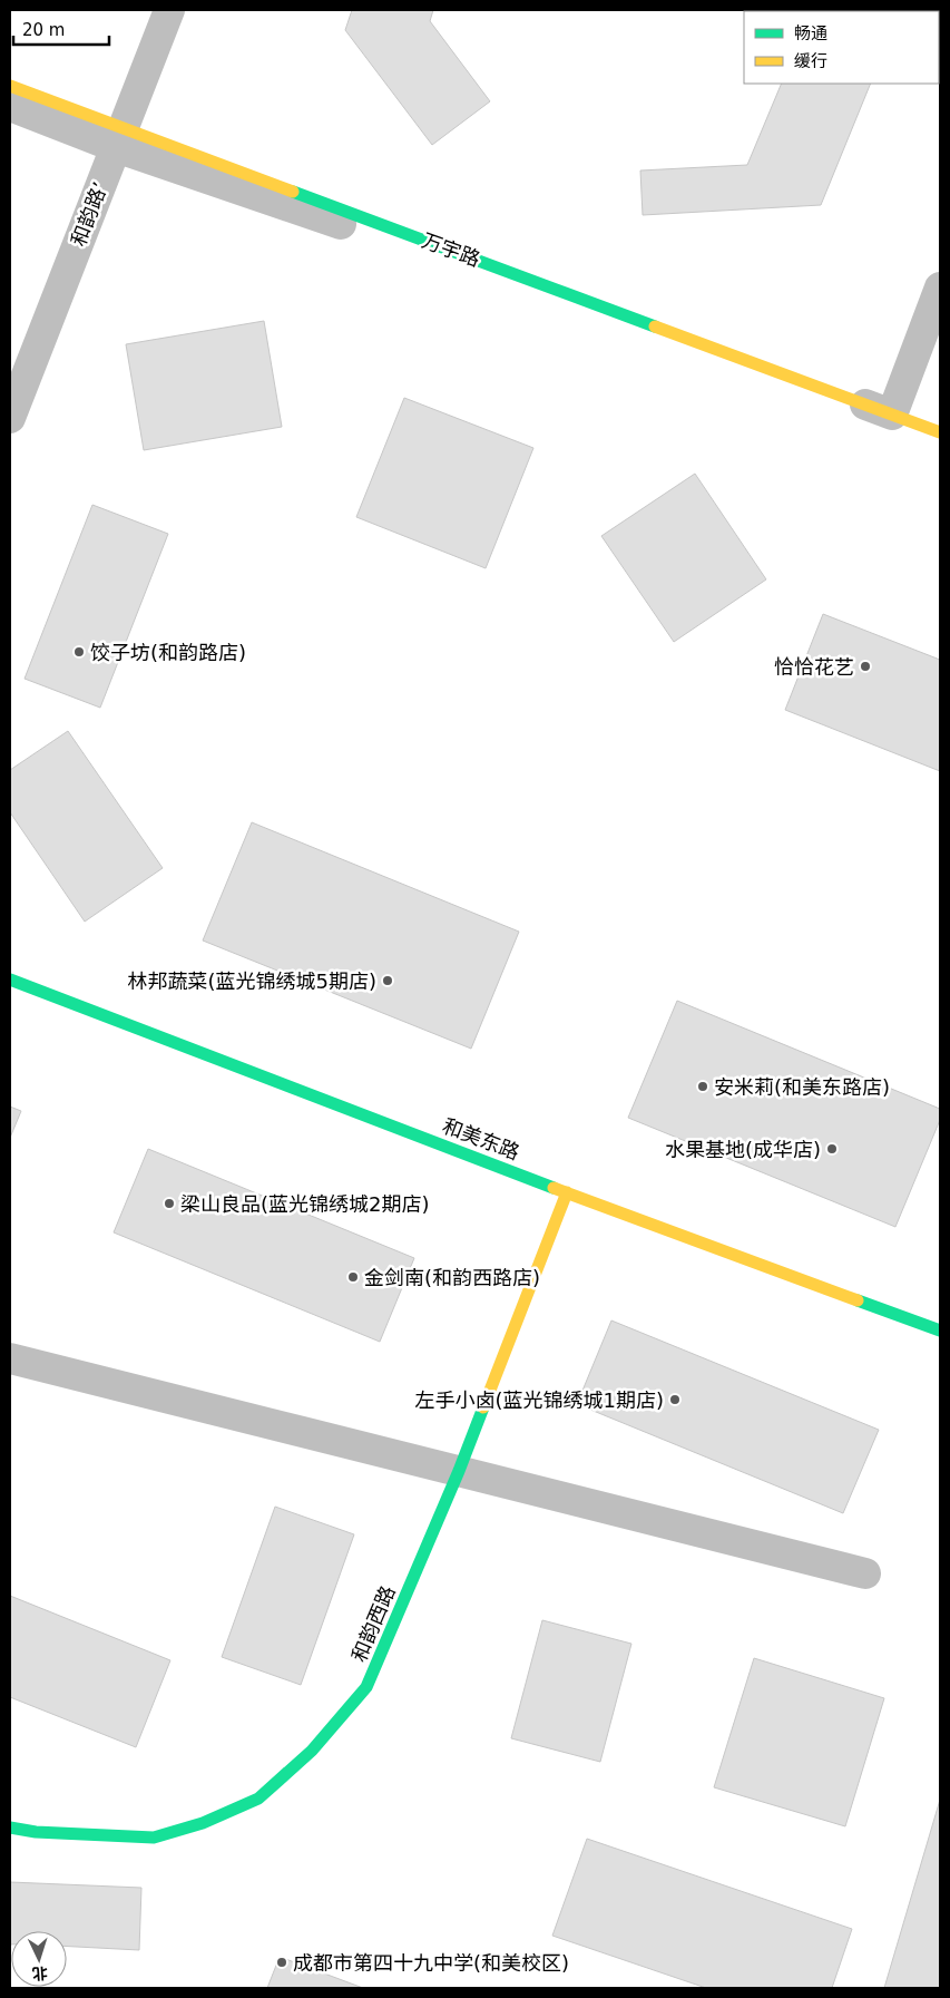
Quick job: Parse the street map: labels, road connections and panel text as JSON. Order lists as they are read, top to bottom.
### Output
{
  "streets": {
    "street": [
      "和韵路’",
      "万宇路",
      "和美东路",
      "和韵西路"
    ]
  },
  "crossings": [
    ["和韵路’", "万宇路"],
    ["和美东路", "和韵西路"]
  ],
  "places": [
    "饺子坊(和韵路店)",
    "恰恰花艺",
    "林邦蔬菜(蓝光锦绣城5期店)",
    "安米莉(和美东路店)",
    "水果基地(成华店)",
    "梁山良品(蓝光锦绣城2期店)",
    "金剑南(和韵西路店)",
    "左手小卤(蓝光锦绣城1期店)",
    "成都市第四十九中学(和美校区)"
  ],
  "legend": ["畅通", "缓行"],
  "scale_bar": "20 m",
  "north": "bottom"
}
